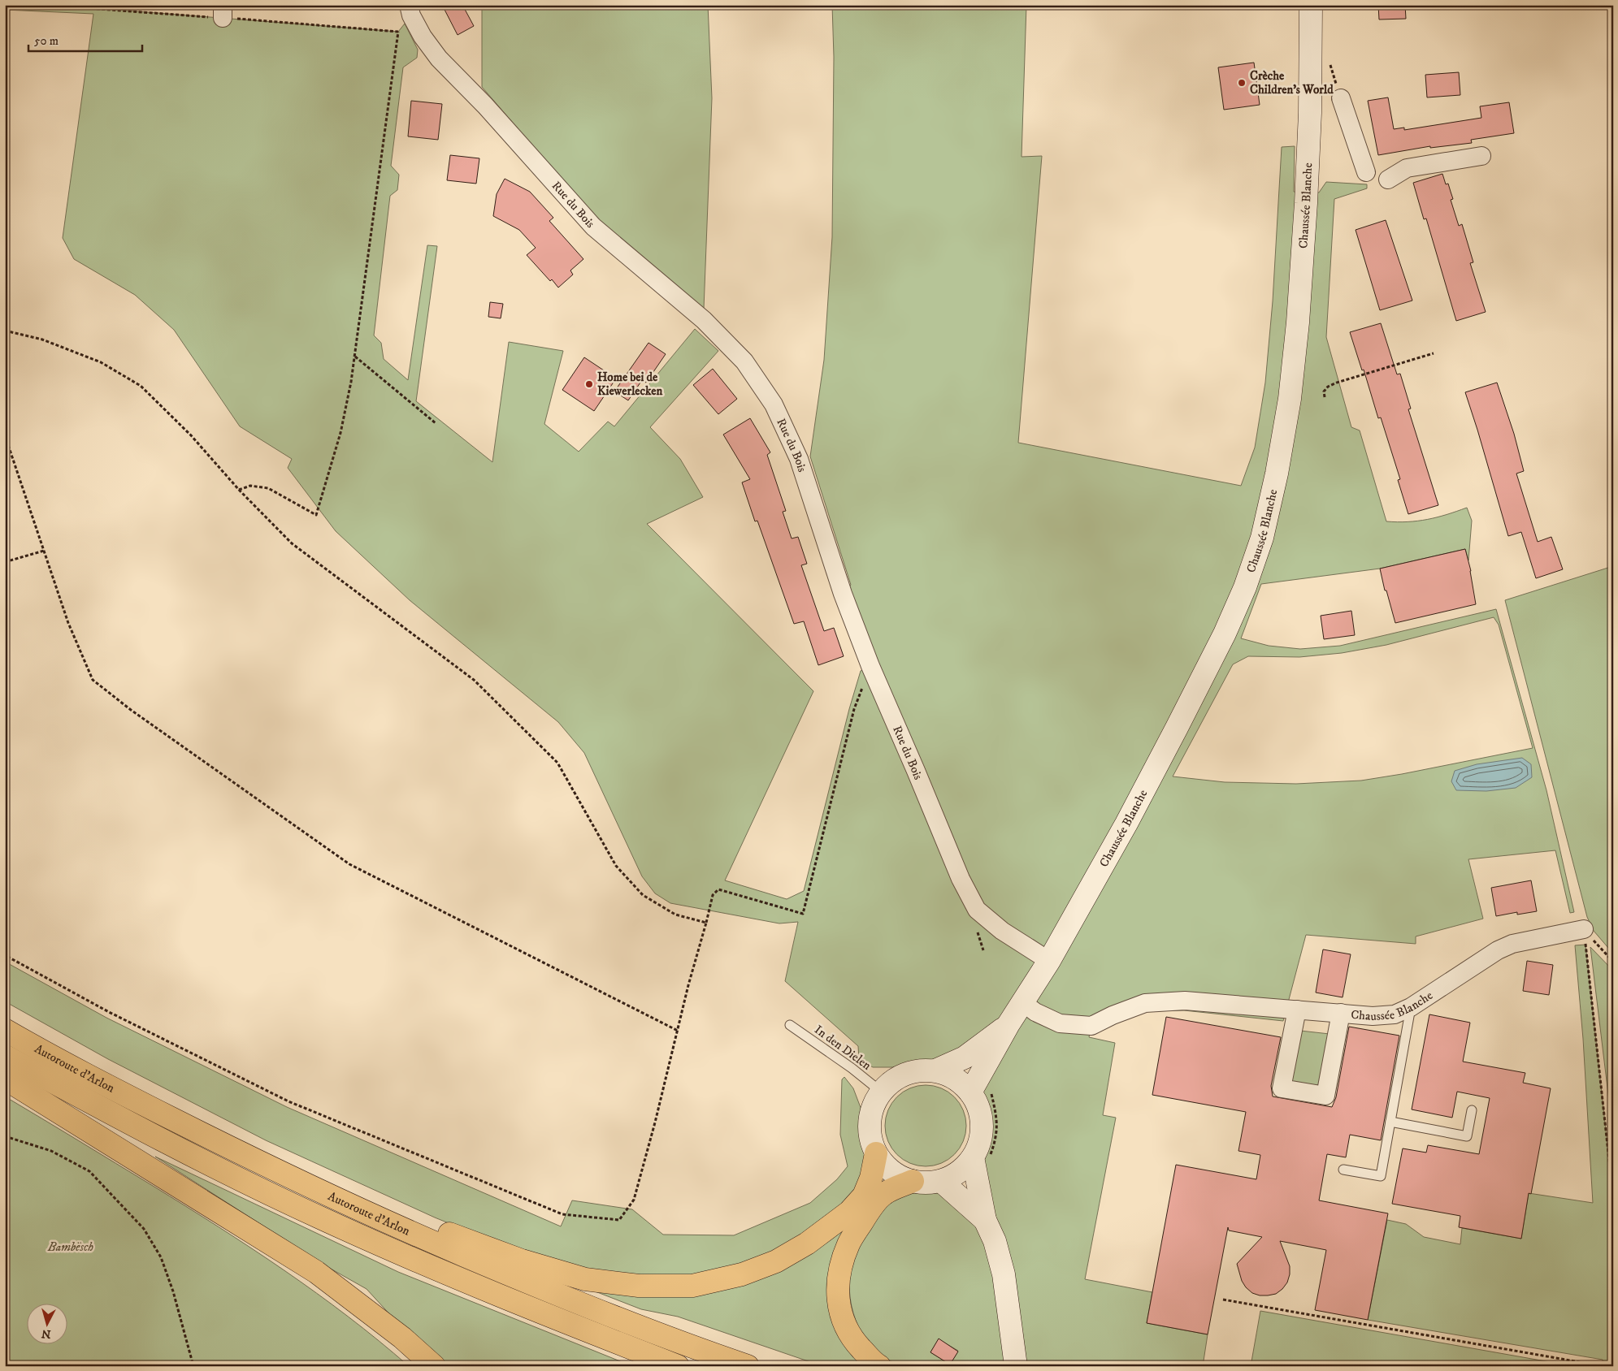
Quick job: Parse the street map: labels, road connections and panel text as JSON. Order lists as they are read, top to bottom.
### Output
{
  "streets": {
    "highway": ["Autoroute d'Arlon"],
    "main road": ["Chaussée Blanche"],
    "street": ["Rue du Bois"],
    "lane": ["In den Dielen"]
  },
  "crossings": [
    ["Rue du Bois", "Chaussée Blanche"],
    ["Chaussée Blanche", "In den Dielen"]
  ],
  "parks": ["Bambësch"],
  "places": ["Crèche Children's World", "Home bei de Kiewerlecken"],
  "scale_bar": "50 m",
  "north": "bottom"
}
